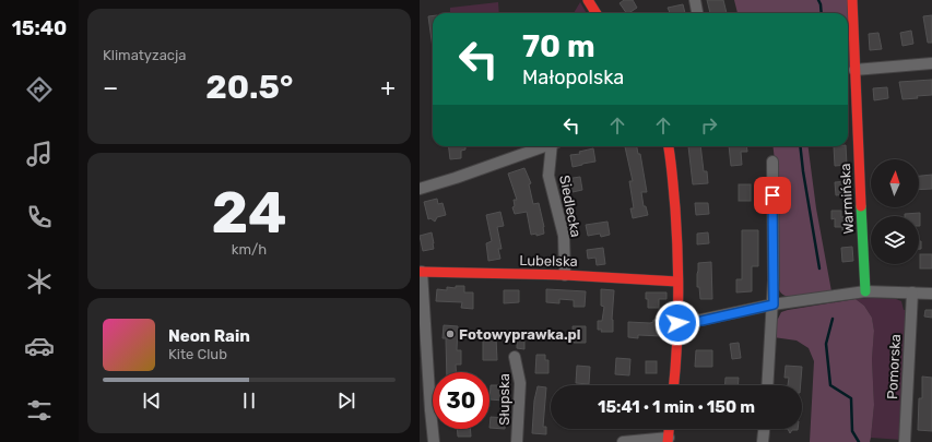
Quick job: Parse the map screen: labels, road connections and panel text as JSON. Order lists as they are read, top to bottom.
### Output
{
  "streets": {
    "street": [
      "Warmińska",
      "Siedlecka",
      "Lubelska",
      "Pomorska",
      "Słupska"
    ]
  },
  "crossings": [
    ["Siedlecka", "Lubelska"]
  ],
  "places": ["Fotowyprawka.pl"],
  "north": "top",
  "page": {
    "tabs": "15:40",
    "tile": [
      "Klimatyzacja",
      ["24", "km/h"]
    ],
    "turn": ["70 m", "Małopolska"],
    "heat": ["−", "20.5°", "+"],
    "song": ["Neon Rain", "Kite Club"],
    "limit": "30",
    "trip": "15:41 · 1 min · 150 m"
  }
}
